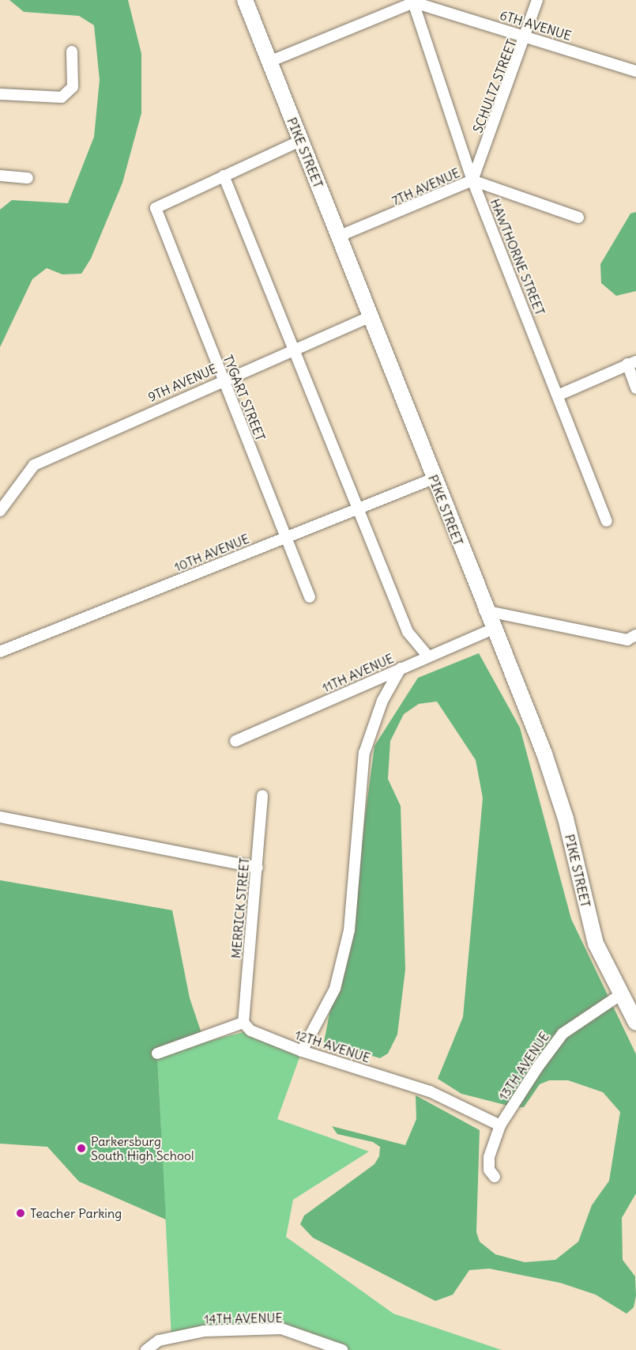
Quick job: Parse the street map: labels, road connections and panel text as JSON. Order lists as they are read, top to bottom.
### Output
{
  "streets": {
    "main road": ["PIKE STREET"],
    "street": [
      "6TH AVENUE",
      "SCHULTZ STREET",
      "7TH AVENUE",
      "HAWTHORNE STREET",
      "9TH AVENUE",
      "TYGART STREET",
      "10TH AVENUE",
      "11TH AVENUE",
      "MERRICK STREET",
      "12TH AVENUE",
      "13TH AVENUE",
      "14TH AVENUE"
    ]
  },
  "crossings": [
    ["6TH AVENUE", "SCHULTZ STREET"],
    ["6TH AVENUE", "HAWTHORNE STREET"],
    ["SCHULTZ STREET", "7TH AVENUE"],
    ["SCHULTZ STREET", "HAWTHORNE STREET"],
    ["PIKE STREET", "7TH AVENUE"],
    ["PIKE STREET", "9TH AVENUE"],
    ["PIKE STREET", "10TH AVENUE"],
    ["PIKE STREET", "11TH AVENUE"],
    ["PIKE STREET", "13TH AVENUE"],
    ["7TH AVENUE", "HAWTHORNE STREET"],
    ["9TH AVENUE", "TYGART STREET"],
    ["TYGART STREET", "10TH AVENUE"],
    ["MERRICK STREET", "12TH AVENUE"],
    ["12TH AVENUE", "13TH AVENUE"]
  ],
  "places": ["Parkersburg South High School", "Teacher Parking"]
}
